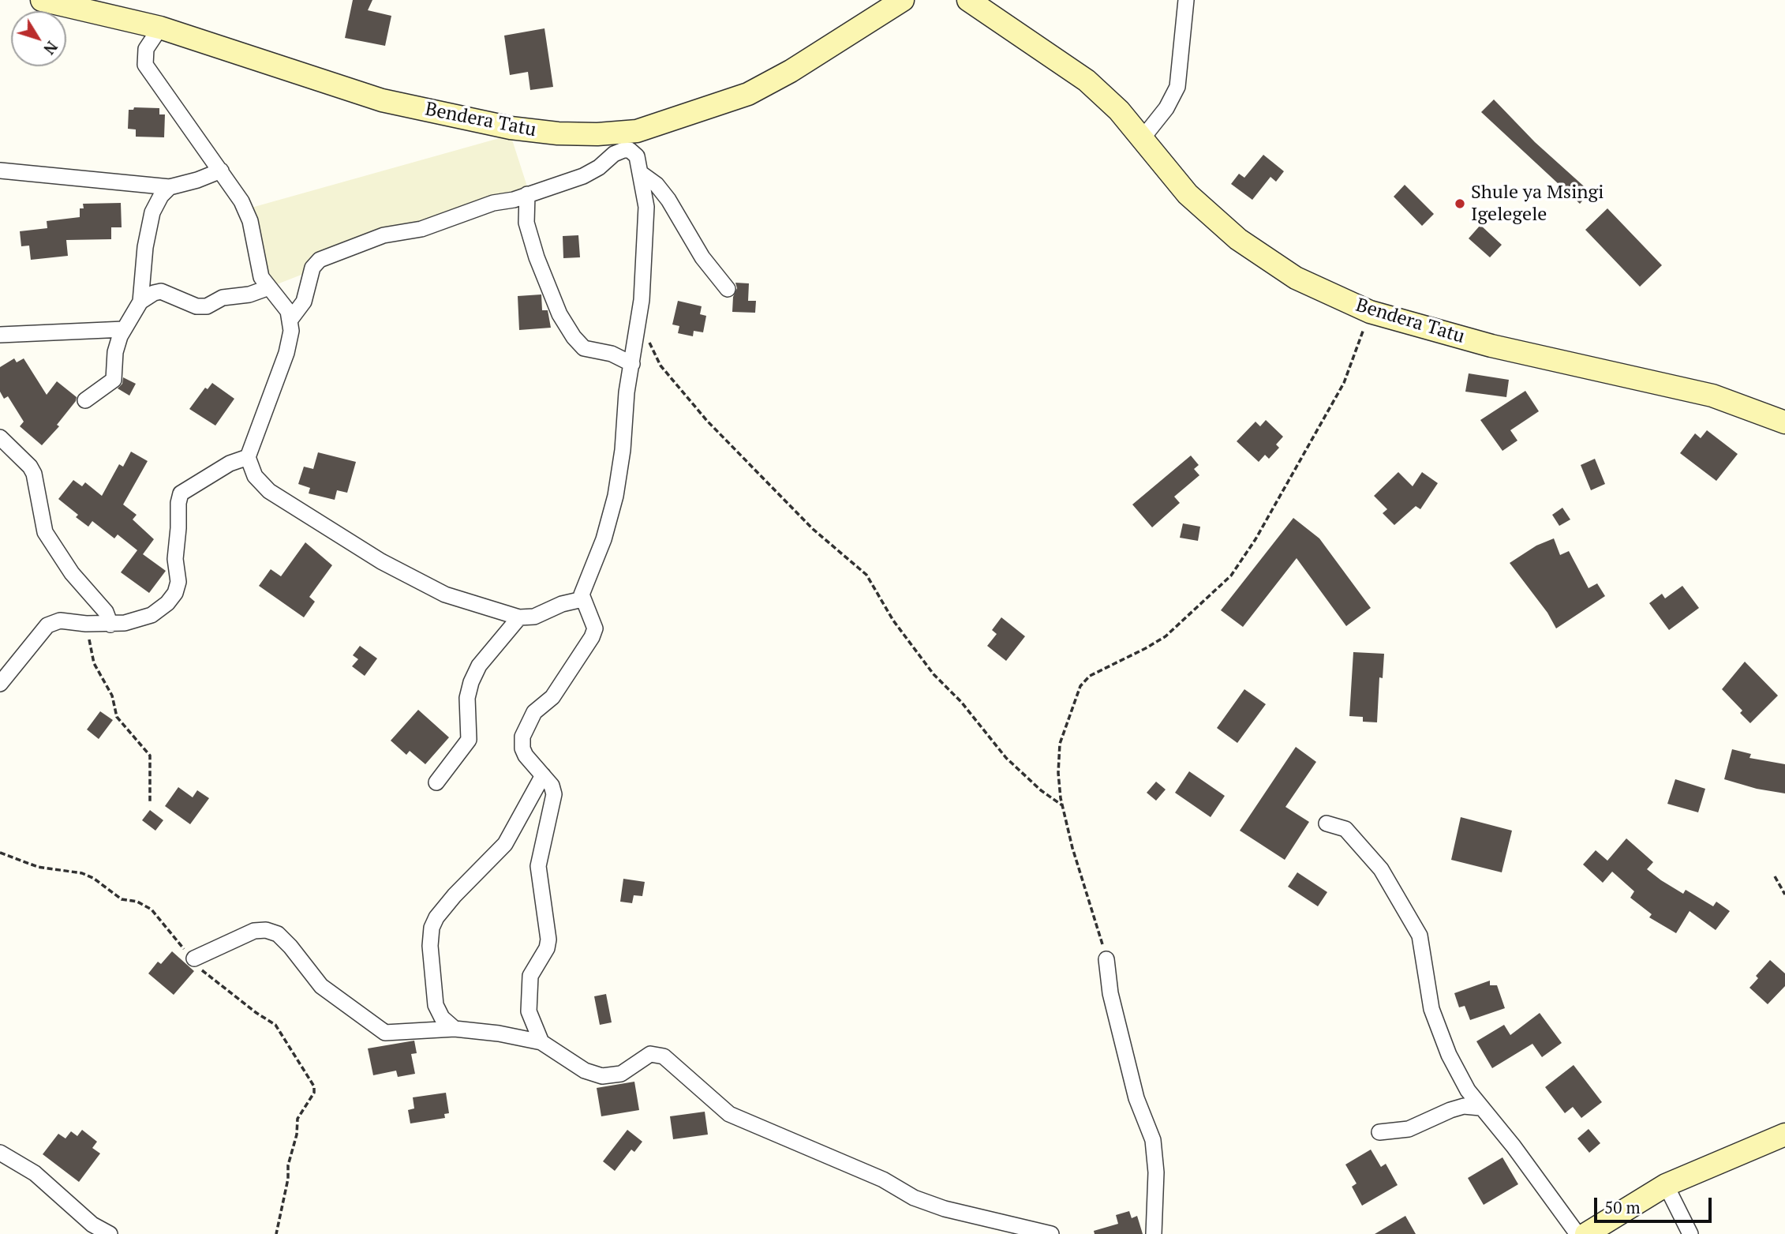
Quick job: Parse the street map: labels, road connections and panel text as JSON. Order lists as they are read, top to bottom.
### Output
{
  "streets": {
    "main road": ["Bendera Tatu"]
  },
  "places": ["Shule ya Msingi Igelegele"],
  "scale_bar": "50 m",
  "north": "bottom right"
}
